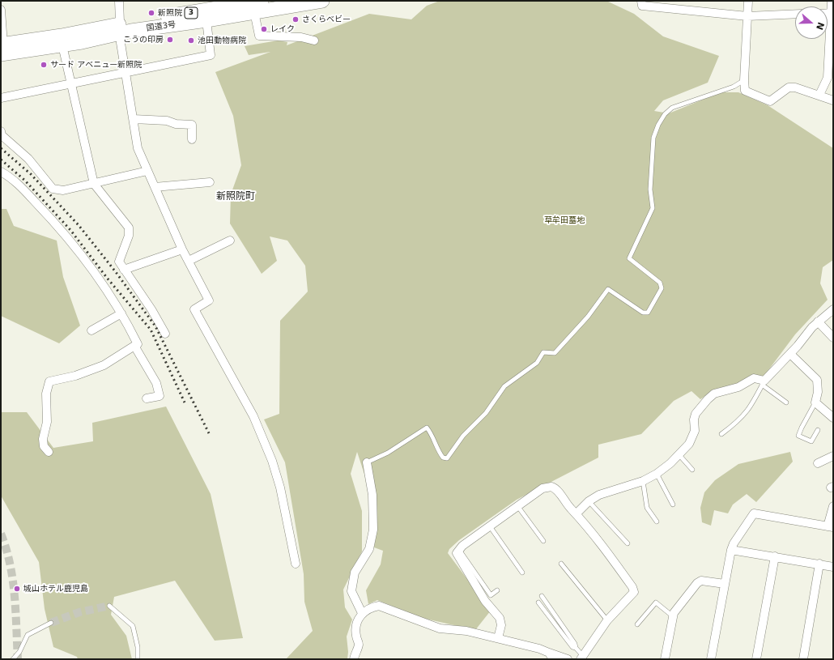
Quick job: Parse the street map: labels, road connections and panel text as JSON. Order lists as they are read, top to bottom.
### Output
{
  "streets": {
    "highway": ["3", "国道3号"]
  },
  "districts": ["新照院町"],
  "parks": ["草牟田墓地"],
  "places": [
    "新照院",
    "さくらベビー",
    "レイク",
    "こうの印房",
    "池田動物病院",
    "サード アベニュー新照院",
    "城山ホテル鹿児島"
  ],
  "north": "right"
}
